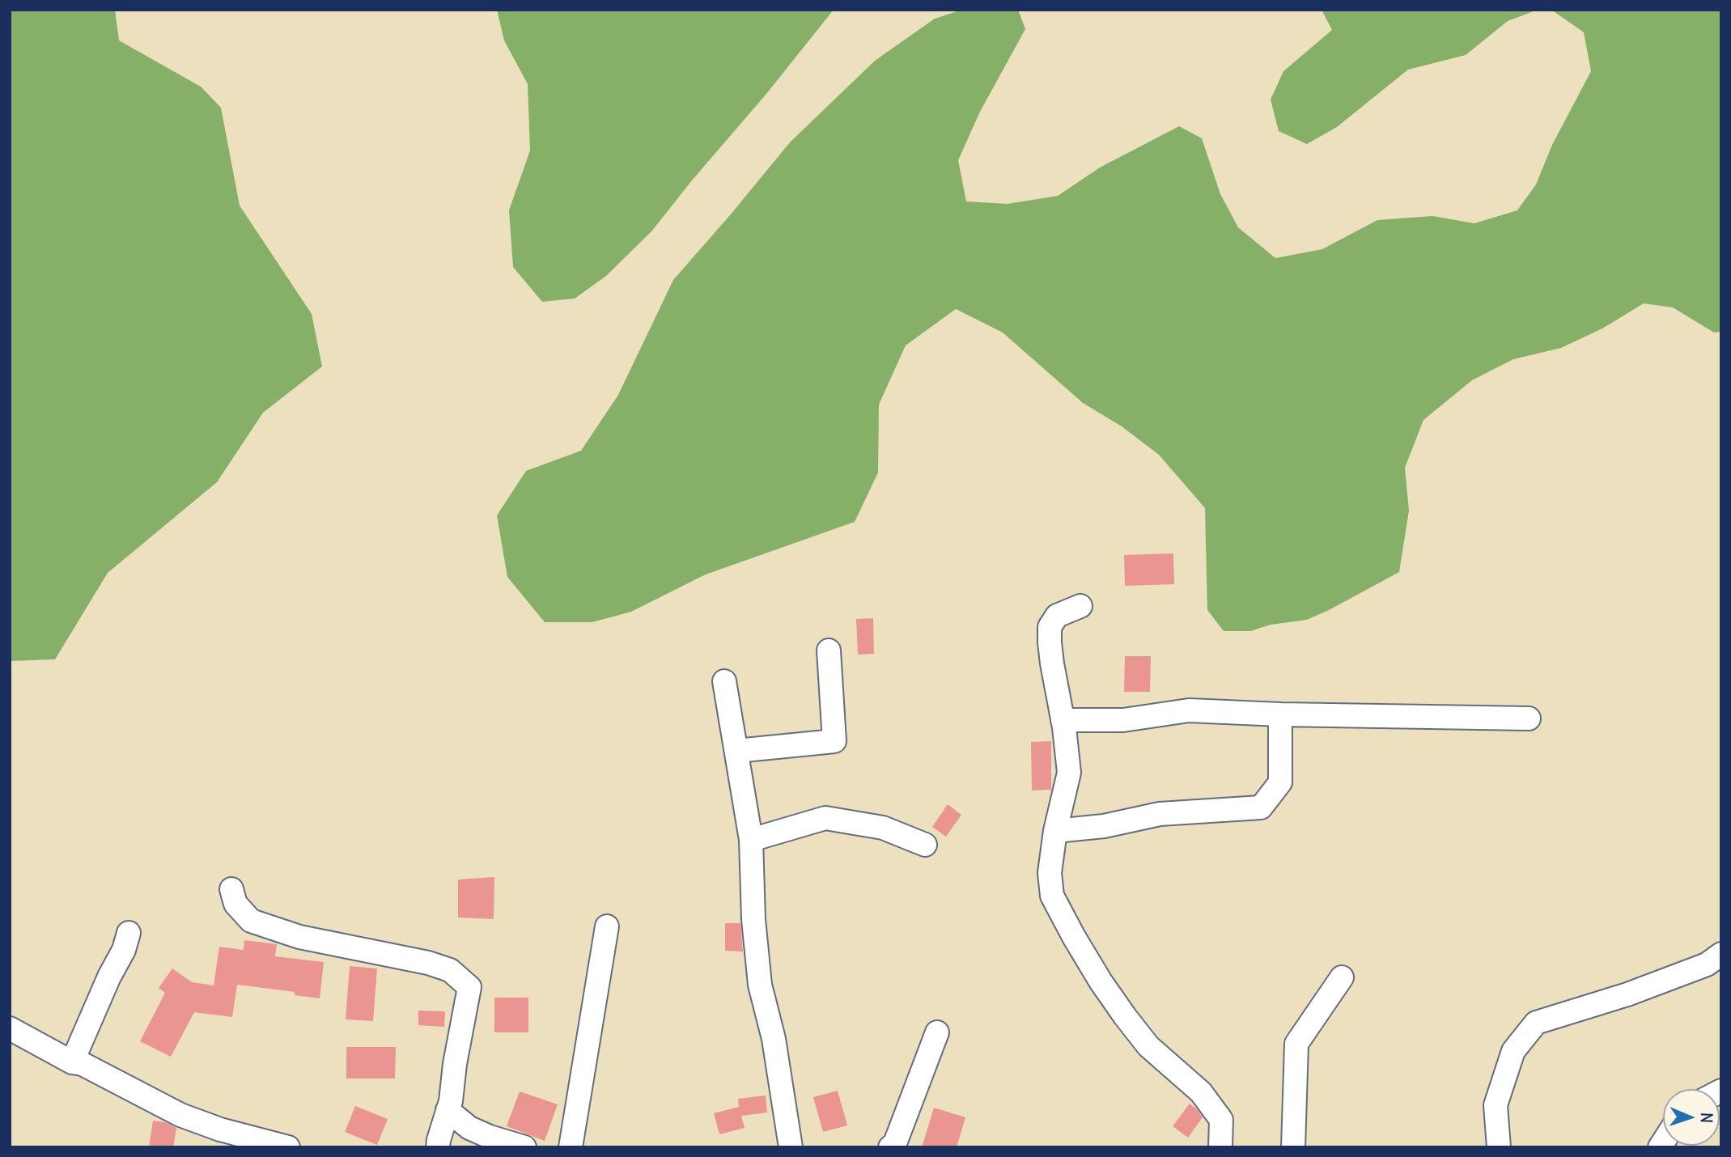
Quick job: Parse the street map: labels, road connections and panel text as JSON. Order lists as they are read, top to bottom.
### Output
{
  "north": "right"
}
